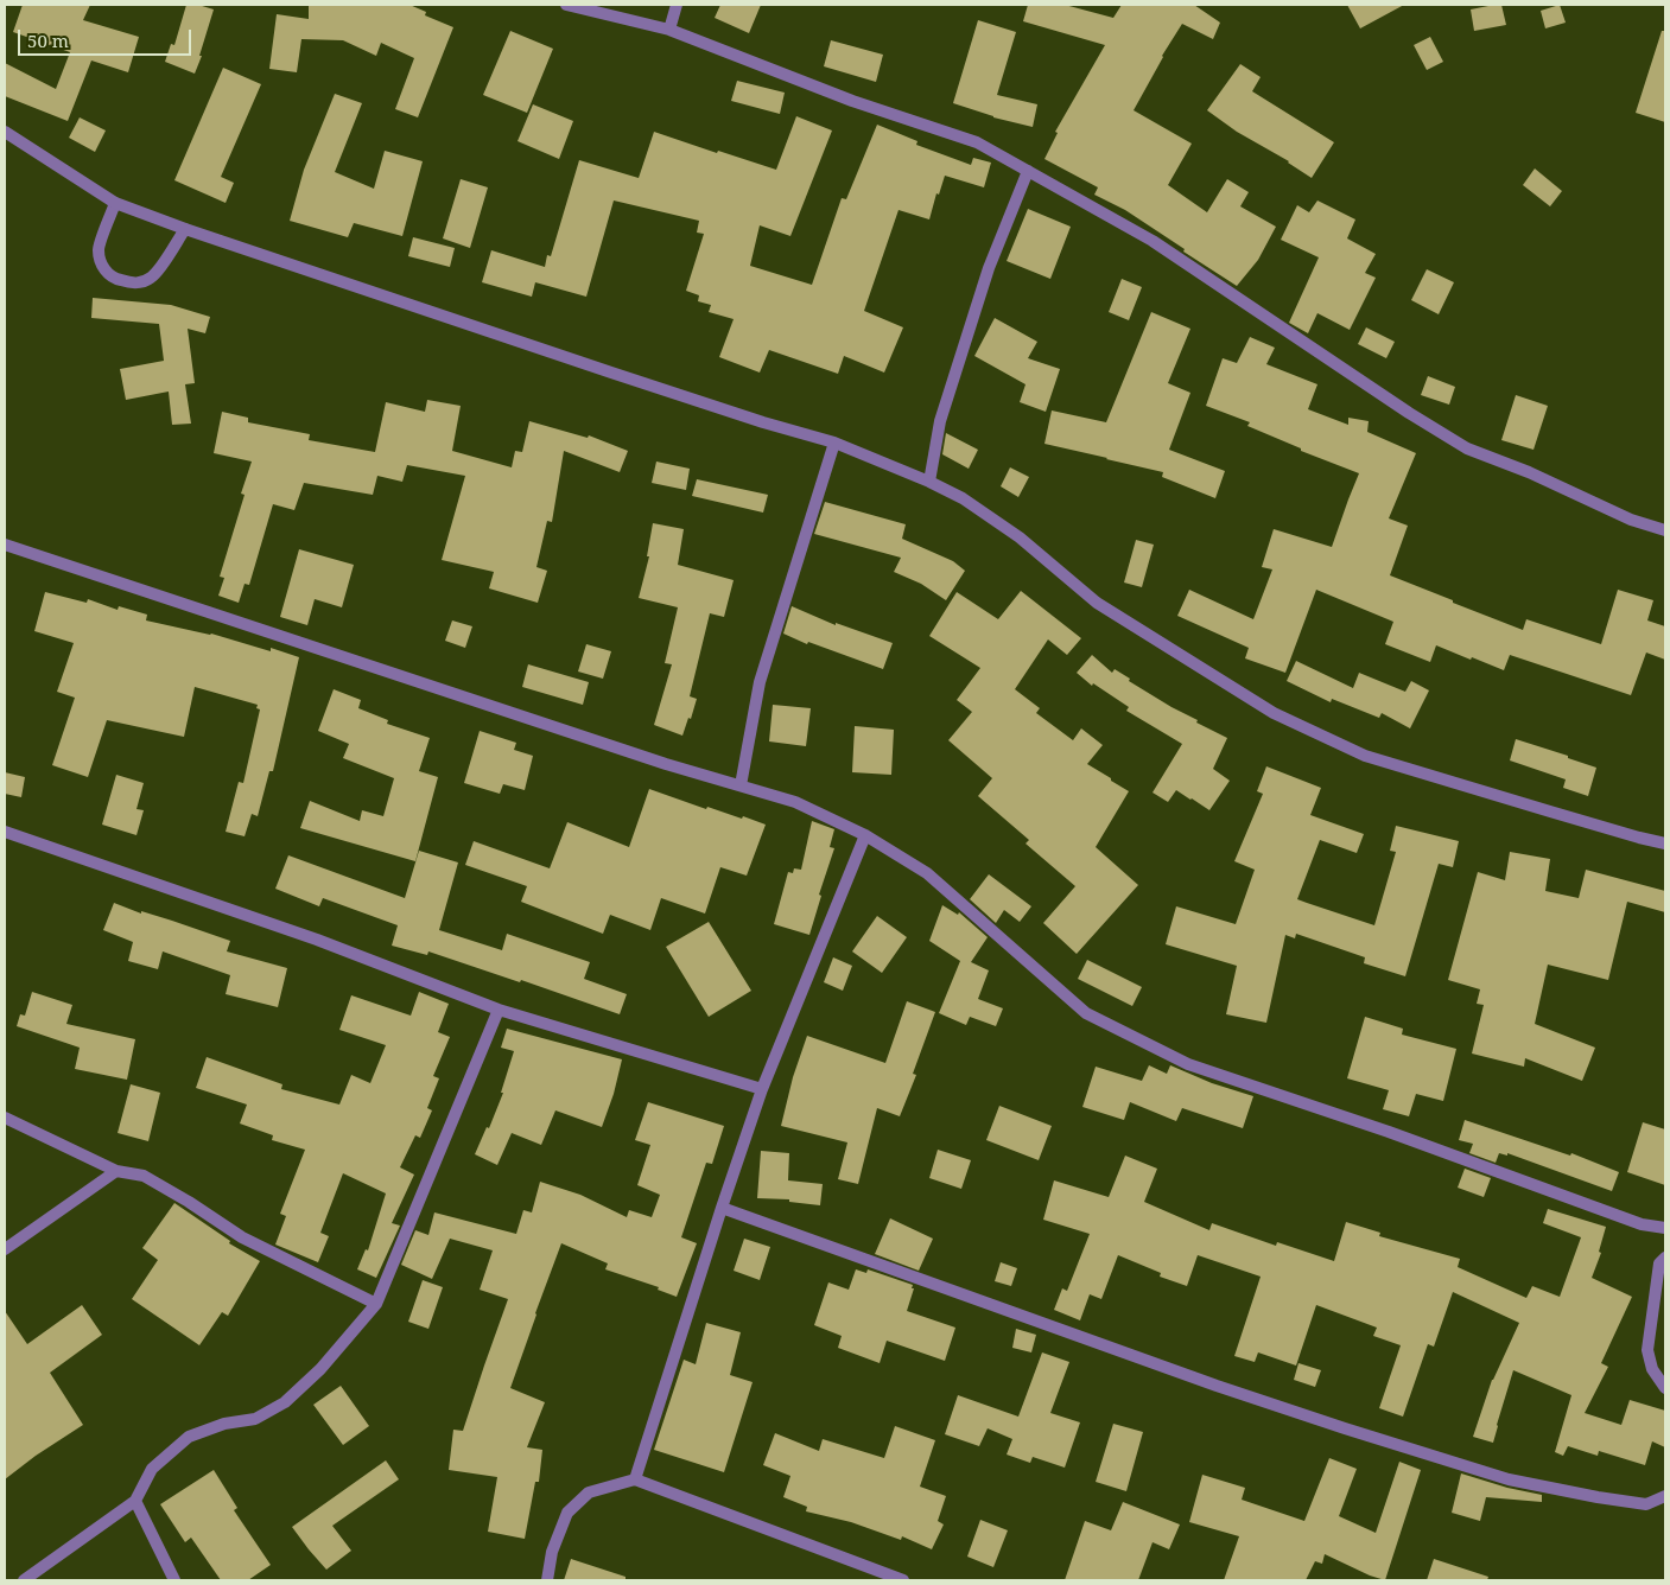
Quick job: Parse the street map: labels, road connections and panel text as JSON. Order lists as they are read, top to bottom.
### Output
{
  "scale_bar": "50 m"
}
